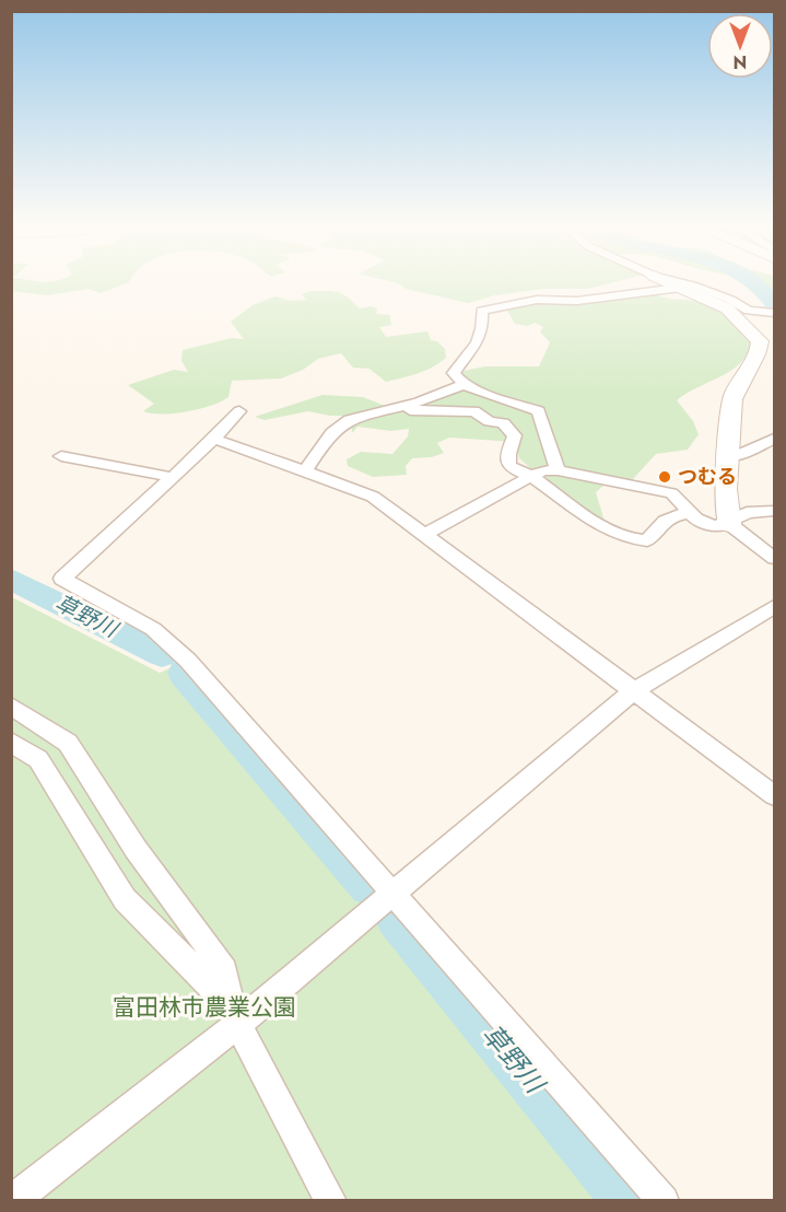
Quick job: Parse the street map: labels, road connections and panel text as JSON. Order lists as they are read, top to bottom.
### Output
{
  "water": ["草野川"],
  "parks": ["富田林市農業公園"],
  "places": ["つむる"],
  "north": "bottom"
}
